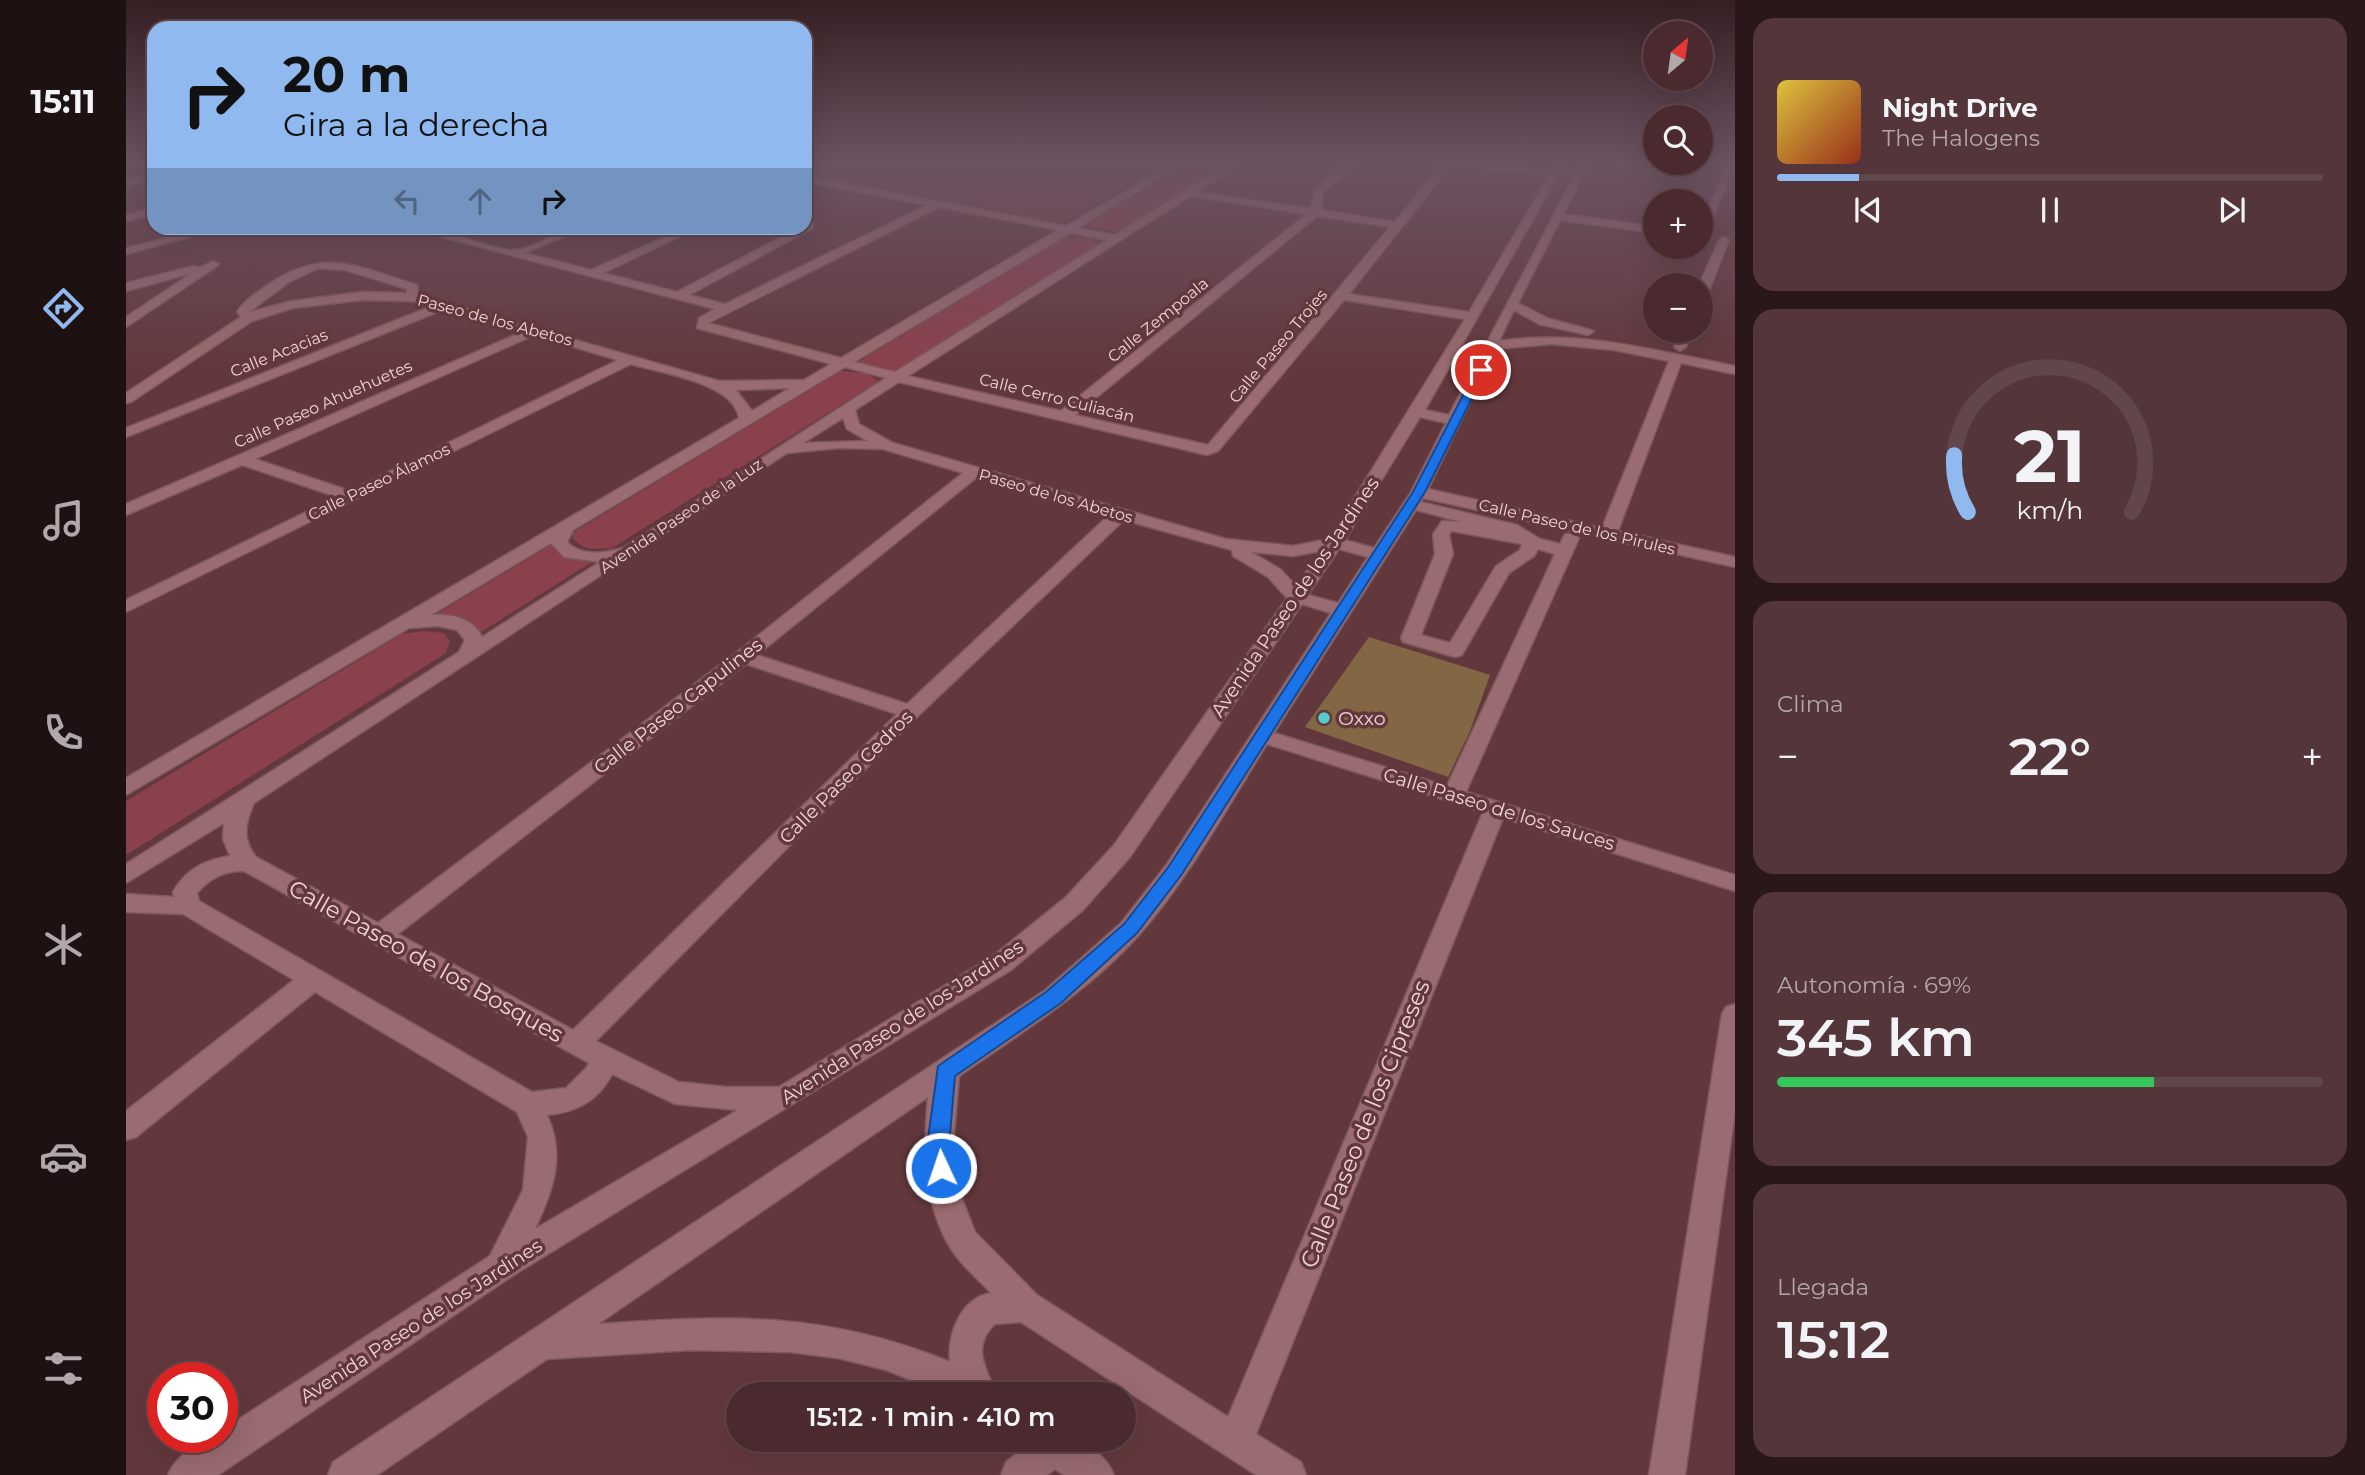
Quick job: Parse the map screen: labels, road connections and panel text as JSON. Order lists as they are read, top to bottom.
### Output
{
  "streets": {
    "street": [
      "Paseo de los Abetos",
      "Calle Zempoala",
      "Calle Paseo Trojes",
      "Calle Acacias",
      "Calle Cerro Culiacán",
      "Calle Paseo Ahuehuetes",
      "Calle Paseo Álamos",
      "Avenida Paseo de la Luz",
      "Calle Paseo de los Pirules",
      "Avenida Paseo de los Jardines",
      "Calle Paseo Capulines",
      "Calle Paseo Cedros",
      "Calle Paseo de los Sauces",
      "Calle Paseo de los Bosques",
      "Calle Paseo de los Cipreses"
    ]
  },
  "crossings": [
    ["Paseo de los Abetos", "Calle Acacias"],
    ["Paseo de los Abetos", "Calle Paseo Ahuehuetes"],
    ["Paseo de los Abetos", "Calle Paseo Álamos"],
    ["Paseo de los Abetos", "Avenida Paseo de la Luz"],
    ["Paseo de los Abetos", "Avenida Paseo de los Jardines"],
    ["Paseo de los Abetos", "Calle Paseo Capulines"],
    ["Paseo de los Abetos", "Calle Paseo Cedros"],
    ["Calle Zempoala", "Calle Cerro Culiacán"],
    ["Calle Paseo Trojes", "Calle Cerro Culiacán"],
    ["Calle Cerro Culiacán", "Avenida Paseo de la Luz"],
    ["Calle Paseo de los Pirules", "Avenida Paseo de los Jardines"],
    ["Avenida Paseo de los Jardines", "Calle Paseo de los Sauces"],
    ["Avenida Paseo de los Jardines", "Calle Paseo de los Bosques"],
    ["Calle Paseo Capulines", "Calle Paseo de los Bosques"],
    ["Calle Paseo Cedros", "Calle Paseo de los Bosques"],
    ["Calle Paseo de los Sauces", "Calle Paseo de los Cipreses"]
  ],
  "places": ["Oxxo"],
  "north": "top right",
  "page": {
    "tabs": "15:11",
    "map_buttons": ["+", "−"],
    "turn": ["20 m", "Gira a la derecha"],
    "song": ["Night Drive", "The Halogens"],
    "tile": [
      "Clima",
      ["Autonomía · 69%", "345 km"],
      ["Llegada", "15:12"]
    ],
    "heat": ["−", "22°", "+"],
    "limit": "30",
    "trip": "15:12 · 1 min · 410 m",
    "gauge": ["21", "km/h"]
  }
}
